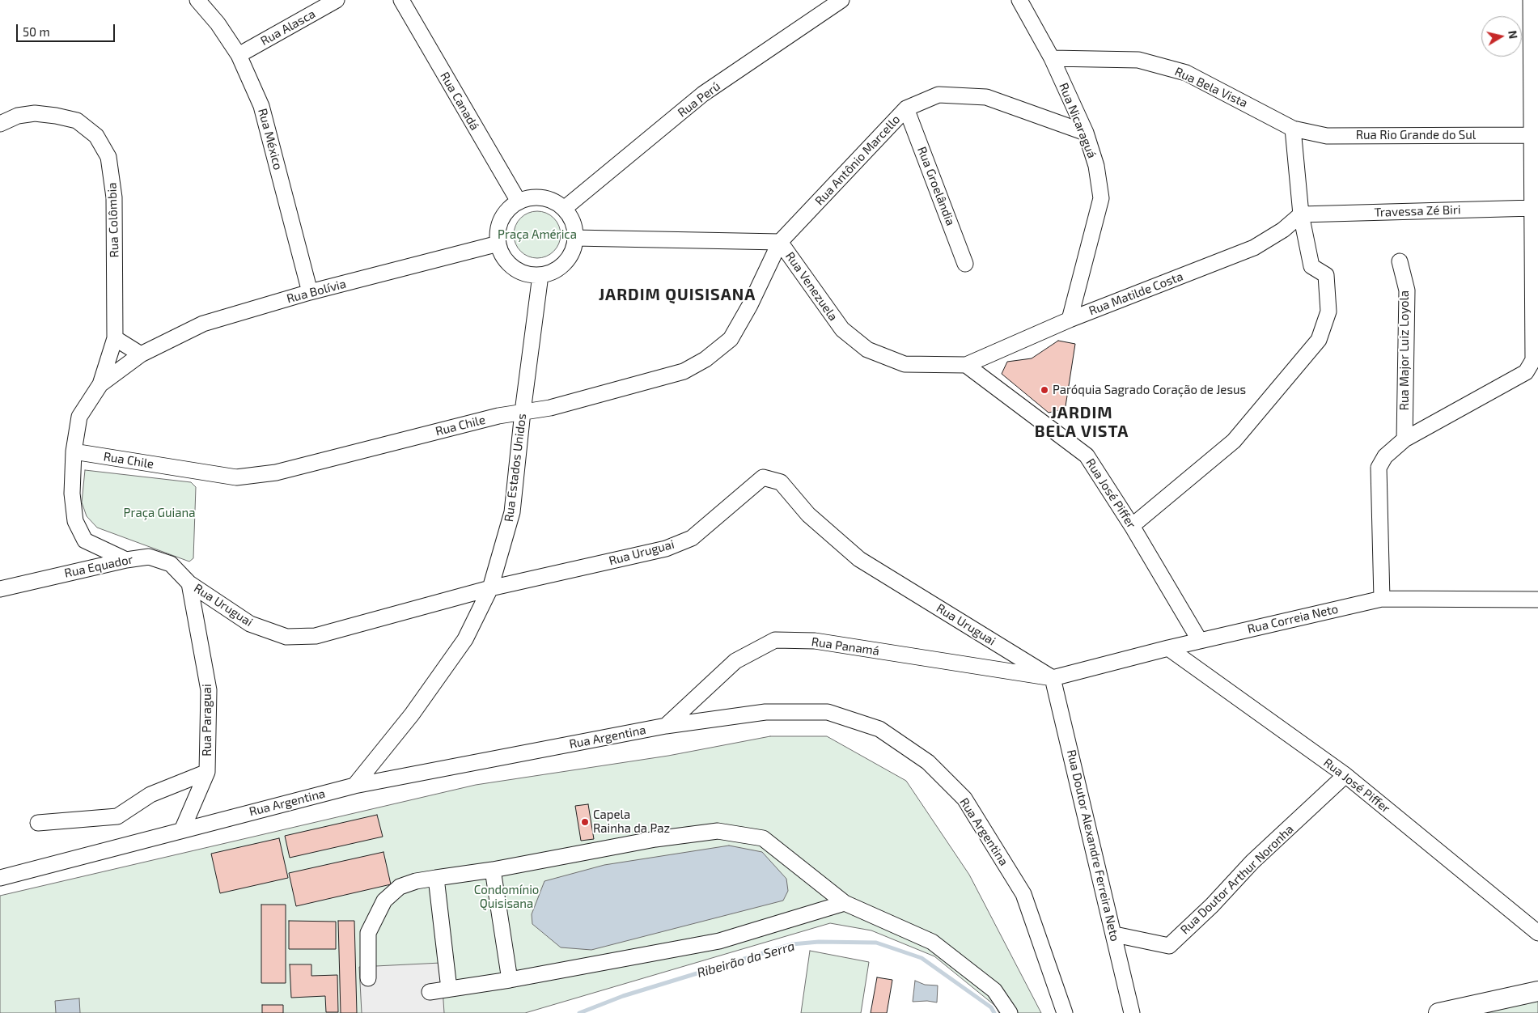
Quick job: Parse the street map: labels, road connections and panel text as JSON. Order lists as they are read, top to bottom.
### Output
{
  "streets": {
    "street": [
      "Rua Alasca",
      "Rua Bela Vista",
      "Rua Perú",
      "Rua Canadá",
      "Rua Nicaraguá",
      "Rua Rio Grande do Sul",
      "Rua México",
      "Rua Antônio Marcello",
      "Rua Groelândia",
      "Travessa Zé Biri",
      "Rua Colômbia",
      "Rua Venezuela",
      "Rua Bolívia",
      "Rua Matilde Costa",
      "Rua Major Luiz Loyola",
      "Rua Chile",
      "Rua Estados Unidos",
      "Rua José Piffer",
      "Rua Uruguai",
      "Rua Equador",
      "Rua Correia Neto",
      "Rua Panamá",
      "Rua Paraguai",
      "Rua Argentina",
      "Rua Doutor Alexandre Ferreira Neto",
      "Rua Doutor Arthur Noronha"
    ]
  },
  "crossings": [
    ["Rua Alasca", "Rua México"],
    ["Rua Bela Vista", "Rua Nicaraguá"],
    ["Rua Bela Vista", "Rua Rio Grande do Sul"],
    ["Rua Perú", "Rua Canadá"],
    ["Rua Perú", "Rua Venezuela"],
    ["Rua Perú", "Rua Bolívia"],
    ["Rua Perú", "Rua Estados Unidos"],
    ["Rua Canadá", "Rua Venezuela"],
    ["Rua Canadá", "Rua Bolívia"],
    ["Rua Canadá", "Rua Estados Unidos"],
    ["Rua Nicaraguá", "Rua Antônio Marcello"],
    ["Rua Nicaraguá", "Rua Matilde Costa"],
    ["Rua México", "Rua Bolívia"],
    ["Rua Antônio Marcello", "Rua Groelândia"],
    ["Rua Antônio Marcello", "Rua Venezuela"],
    ["Rua Antônio Marcello", "Rua Chile"],
    ["Travessa Zé Biri", "Rua Matilde Costa"],
    ["Rua Colômbia", "Rua Bolívia"],
    ["Rua Venezuela", "Rua Bolívia"],
    ["Rua Venezuela", "Rua Matilde Costa"],
    ["Rua Venezuela", "Rua Chile"],
    ["Rua Venezuela", "Rua Estados Unidos"],
    ["Rua Venezuela", "Rua José Piffer"],
    ["Rua Bolívia", "Rua Estados Unidos"],
    ["Rua Matilde Costa", "Rua José Piffer"],
    ["Rua Chile", "Rua Estados Unidos"],
    ["Rua Estados Unidos", "Rua Uruguai"],
    ["Rua Estados Unidos", "Rua Argentina"],
    ["Rua José Piffer", "Rua Correia Neto"],
    ["Rua José Piffer", "Rua Doutor Arthur Noronha"],
    ["Rua Uruguai", "Rua Equador"],
    ["Rua Uruguai", "Rua Correia Neto"],
    ["Rua Uruguai", "Rua Panamá"],
    ["Rua Uruguai", "Rua Paraguai"],
    ["Rua Uruguai", "Rua Doutor Alexandre Ferreira Neto"],
    ["Rua Equador", "Rua Paraguai"],
    ["Rua Correia Neto", "Rua Panamá"],
    ["Rua Correia Neto", "Rua Doutor Alexandre Ferreira Neto"],
    ["Rua Panamá", "Rua Argentina"],
    ["Rua Panamá", "Rua Doutor Alexandre Ferreira Neto"],
    ["Rua Paraguai", "Rua Argentina"],
    ["Rua Doutor Alexandre Ferreira Neto", "Rua Doutor Arthur Noronha"]
  ],
  "districts": ["JARDIM QUISISANA", "JARDIM BELA VISTA"],
  "water": ["Ribeirão da Serra"],
  "parks": ["Praça América", "Praça Guiana", "Condomínio Quisisana"],
  "places": ["Paróquia Sagrado Coração de Jesus", "Capela Rainha da Paz"],
  "scale_bar": "50 m",
  "north": "right"
}
